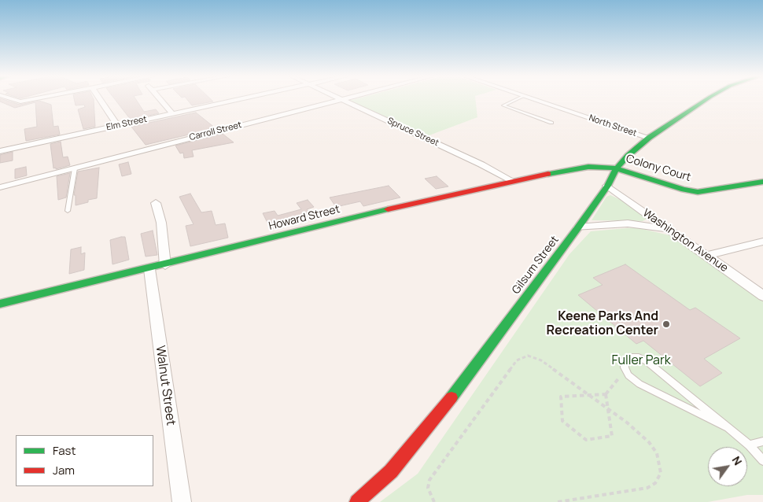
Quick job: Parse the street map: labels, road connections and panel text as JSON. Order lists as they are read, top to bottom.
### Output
{
  "streets": {
    "street": [
      "Elm Street",
      "North Street",
      "Carroll Street",
      "Spruce Street",
      "Colony Court",
      "Howard Street",
      "Washington Avenue",
      "Gilsum Street",
      "Walnut Street"
    ]
  },
  "crossings": [
    ["North Street", "Gilsum Street"],
    ["Spruce Street", "Howard Street"],
    ["Colony Court", "Howard Street"],
    ["Colony Court", "Gilsum Street"],
    ["Howard Street", "Gilsum Street"],
    ["Howard Street", "Walnut Street"],
    ["Washington Avenue", "Gilsum Street"]
  ],
  "parks": ["Fuller Park"],
  "places": ["Keene Parks And Recreation Center"],
  "legend": ["Fast", "Jam"],
  "north": "top right"
}
